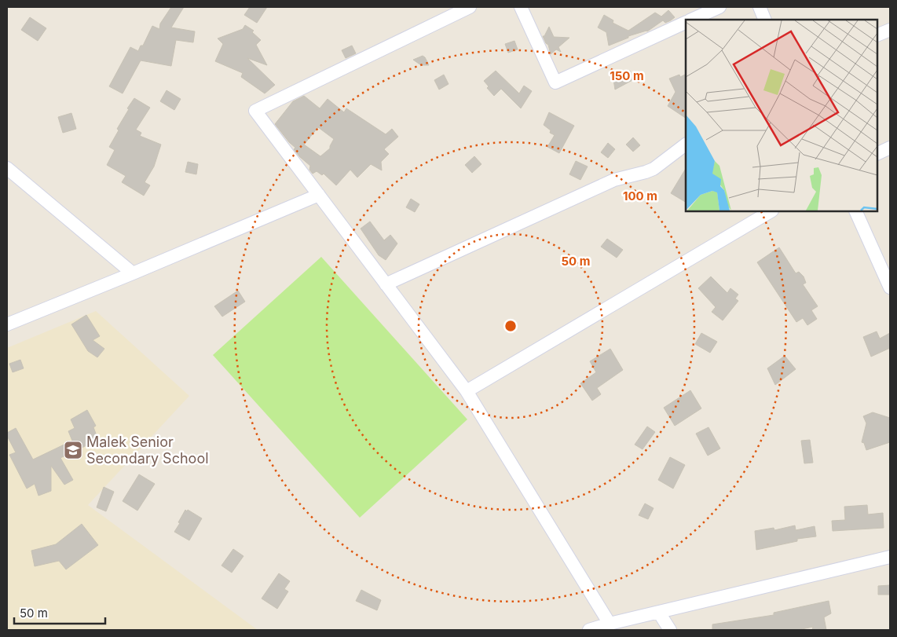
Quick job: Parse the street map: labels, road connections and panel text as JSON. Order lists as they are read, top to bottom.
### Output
{
  "places": {
    "school or university": ["Malek Senior Secondary School"]
  },
  "scale_bar": "50 m",
  "rings": ["150 m", "100 m", "50 m"]
}
